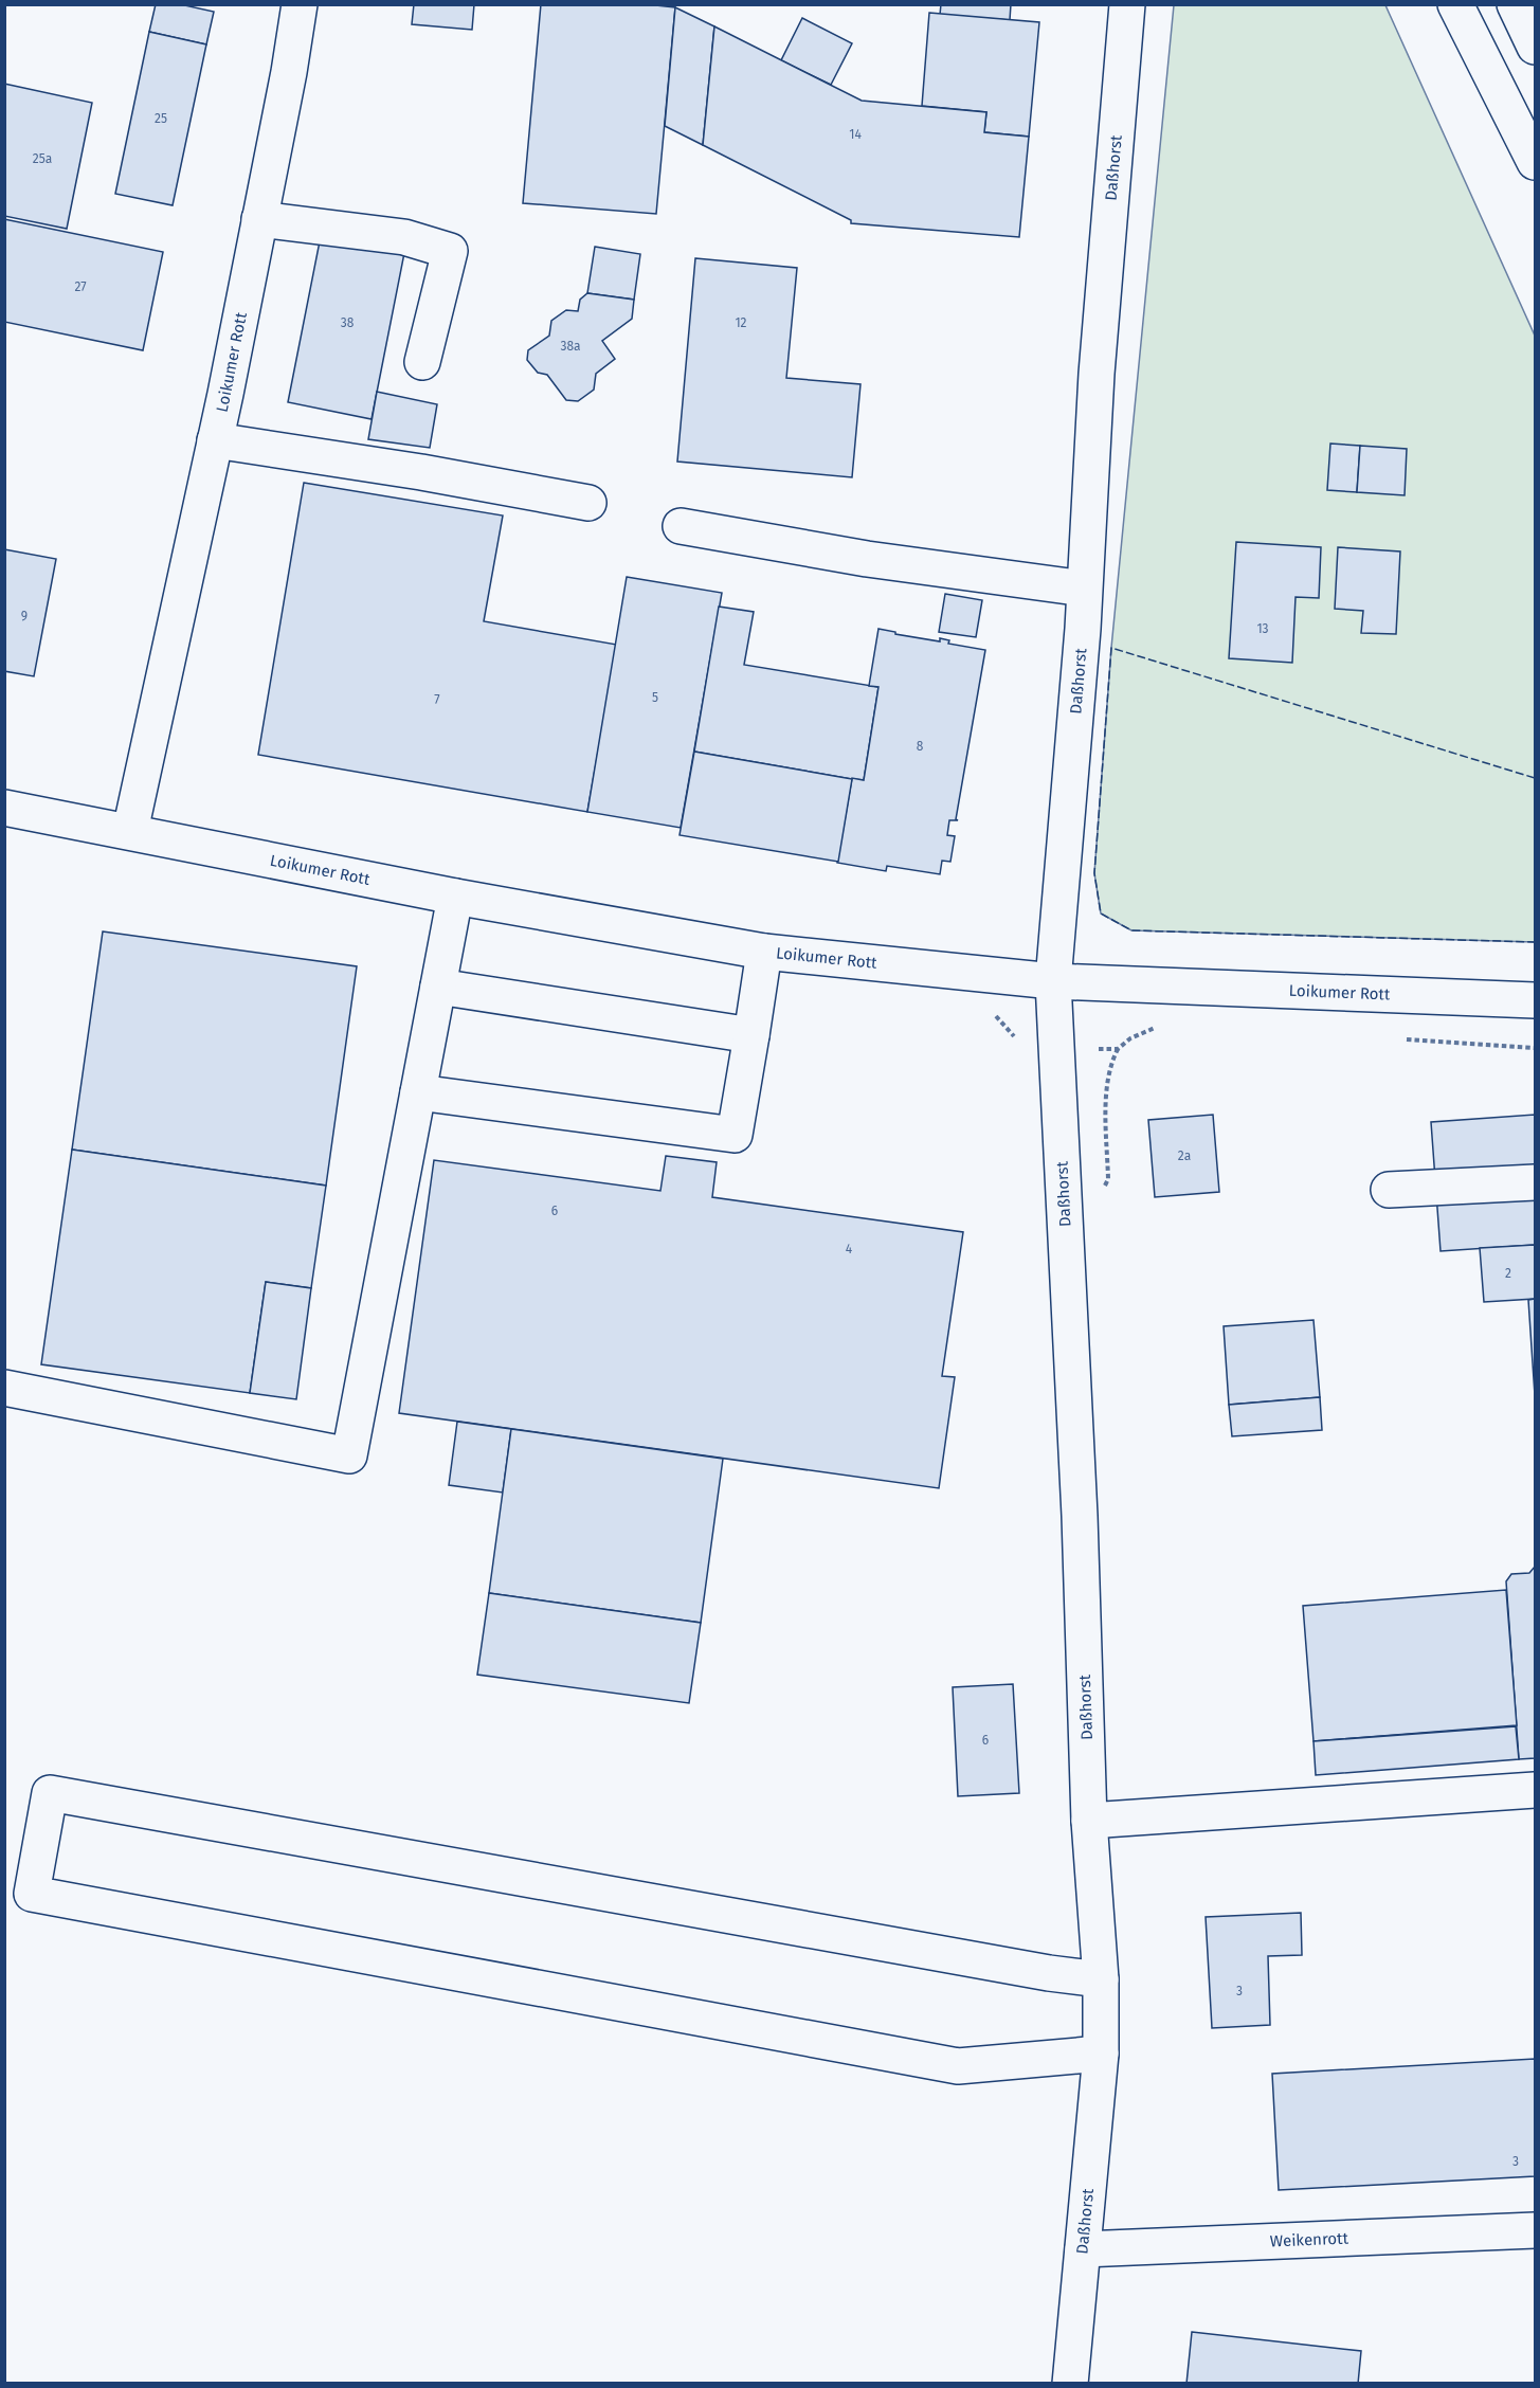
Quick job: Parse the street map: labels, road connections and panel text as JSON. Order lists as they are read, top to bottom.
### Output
{
  "streets": {
    "street": ["Daßhorst", "Loikumer Rott", "Weikenrott"]
  },
  "crossings": [
    ["Daßhorst", "Loikumer Rott"],
    ["Daßhorst", "Weikenrott"]
  ],
  "house_numbers": [
    "25",
    "14",
    "25a",
    "27",
    "38",
    "12",
    "38a",
    "9",
    "13",
    "5",
    "7",
    "8",
    "2a",
    "6",
    "4",
    "2",
    "6",
    "3",
    "3"
  ]
}
